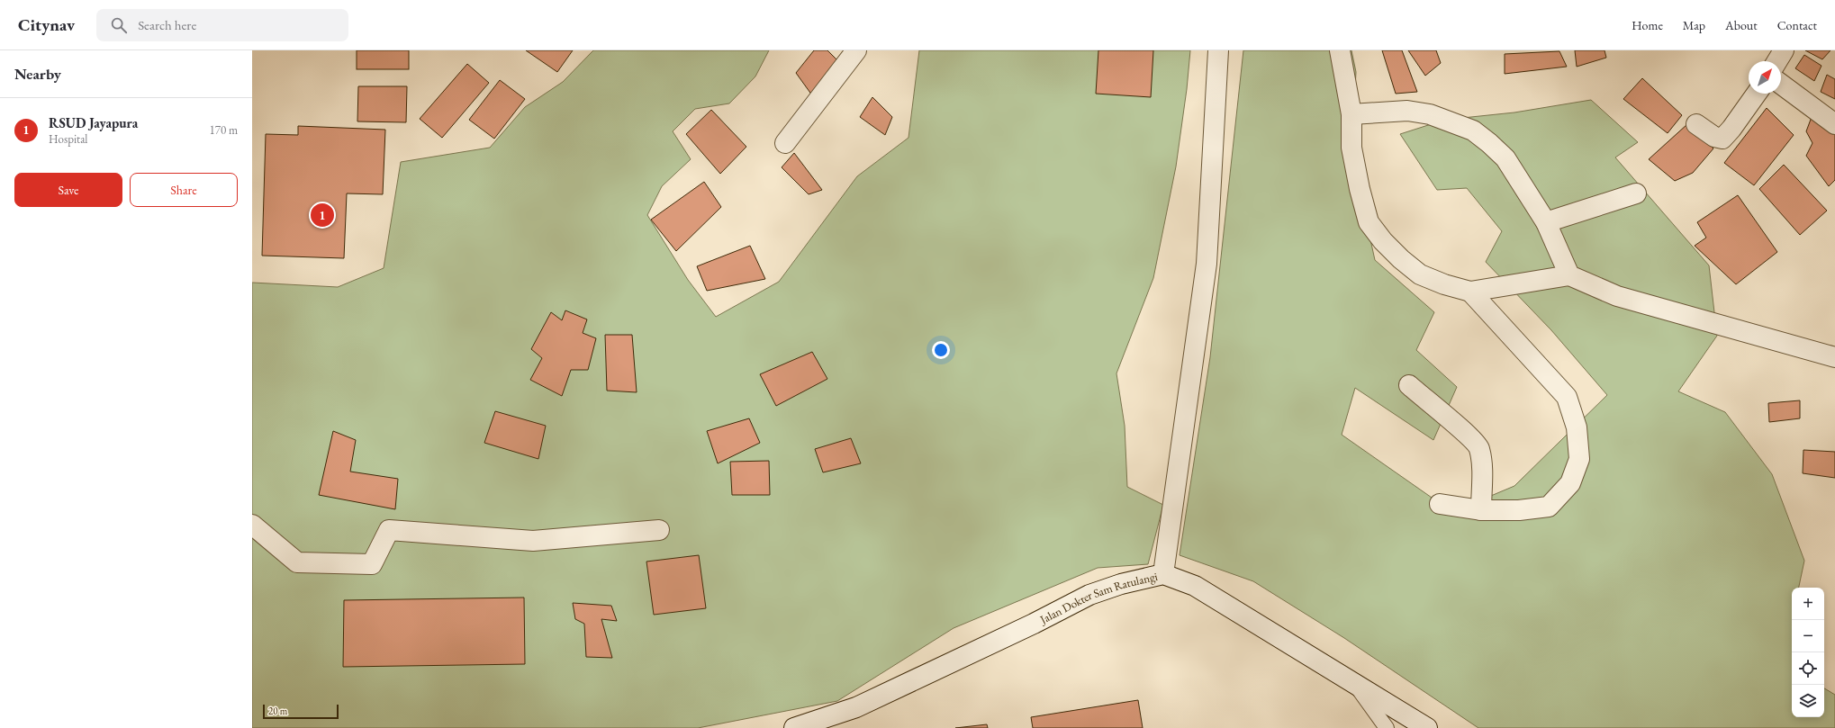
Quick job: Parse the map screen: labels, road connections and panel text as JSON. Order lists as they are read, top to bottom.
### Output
{
  "streets": {
    "street": ["Jalan Dokter Sam Ratulangi"]
  },
  "scale_bar": "20 m",
  "north": "top right",
  "page": {
    "header": "Citynav",
    "search": "Search here",
    "nav": [
      "Home",
      "Map",
      "About",
      "Contact"
    ],
    "heading": "Nearby",
    "list": [
      {
        "mark": "1",
        "name": "RSUD Jayapura",
        "note": "Hospital",
        "value": "170 m"
      }
    ],
    "buttons": ["Save", "Share"],
    "pins": "1",
    "map_buttons": ["+", "−"],
    "scale": "20 m"
  }
}
